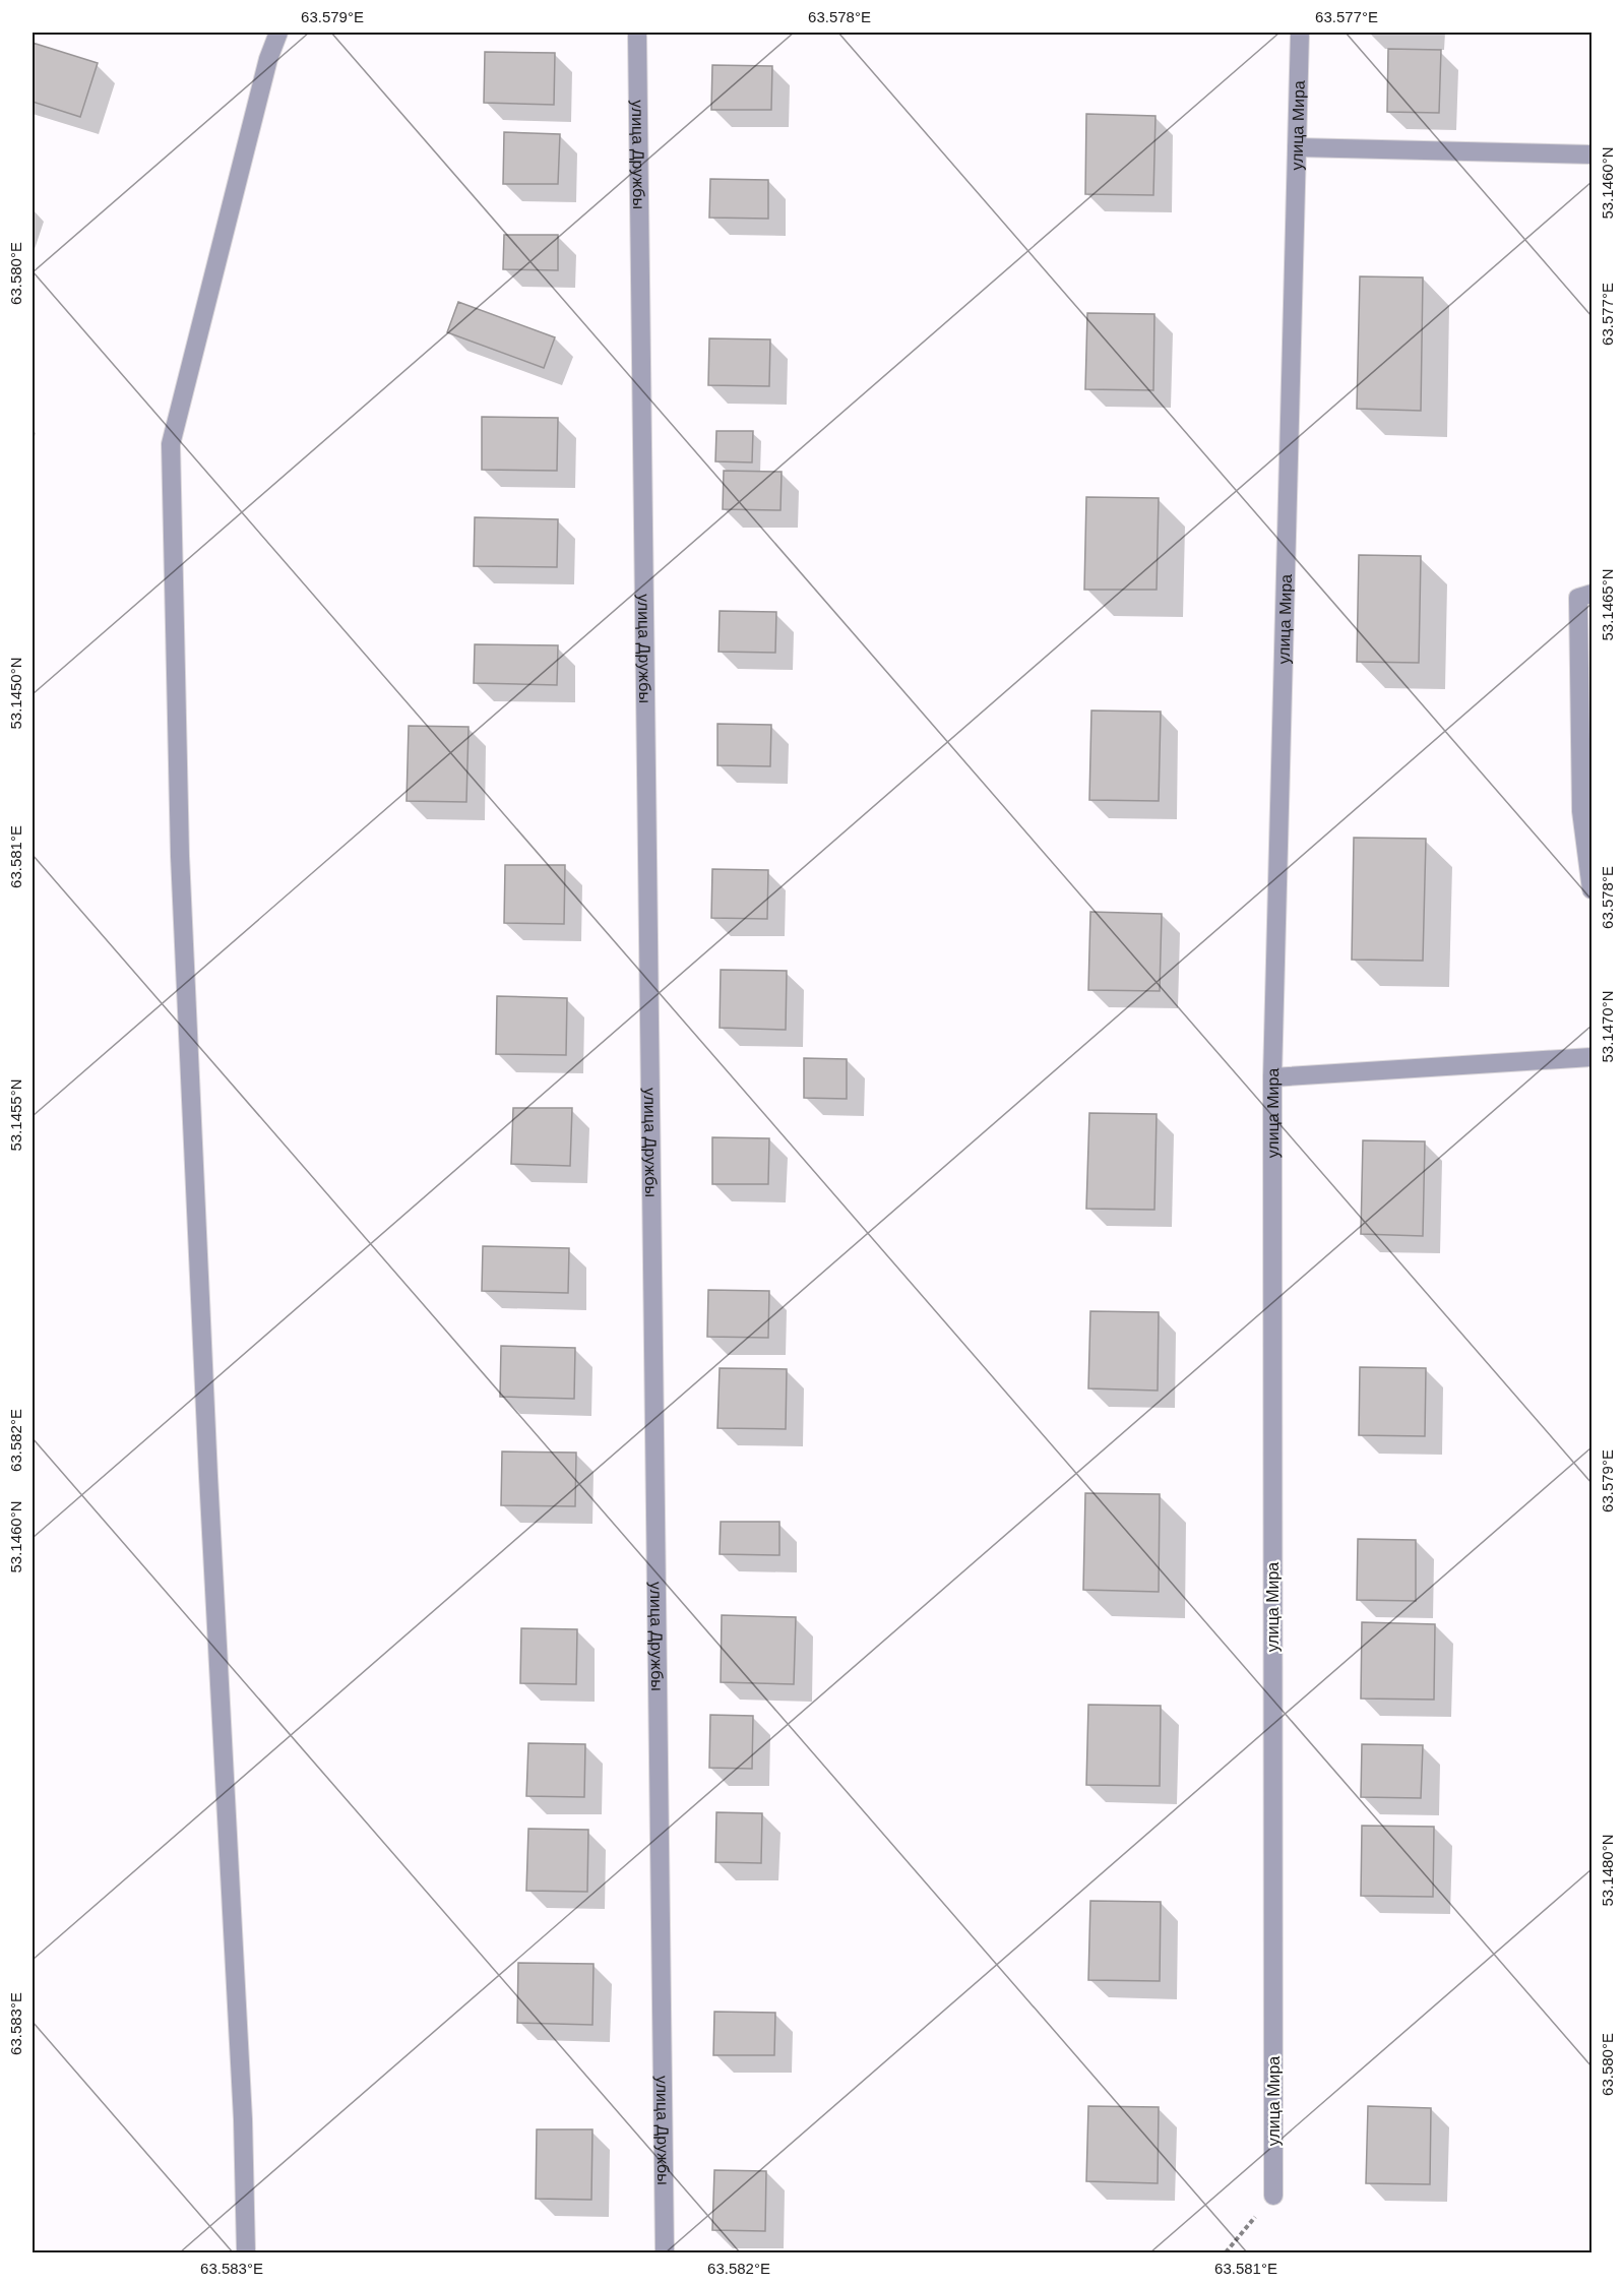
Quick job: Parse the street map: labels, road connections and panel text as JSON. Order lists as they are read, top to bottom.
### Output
{
  "streets": {
    "street": ["улица Мира", "улица Дружбы"]
  },
  "coordinates": [
    "63.579°E",
    "63.578°E",
    "63.577°E",
    "53.1460°N",
    "63.580°E",
    "53.1465°N",
    "53.1450°N",
    "63.581°E",
    "53.1470°N",
    "53.1455°N",
    "63.582°E",
    "53.1480°N",
    "63.583°E"
  ]
}
